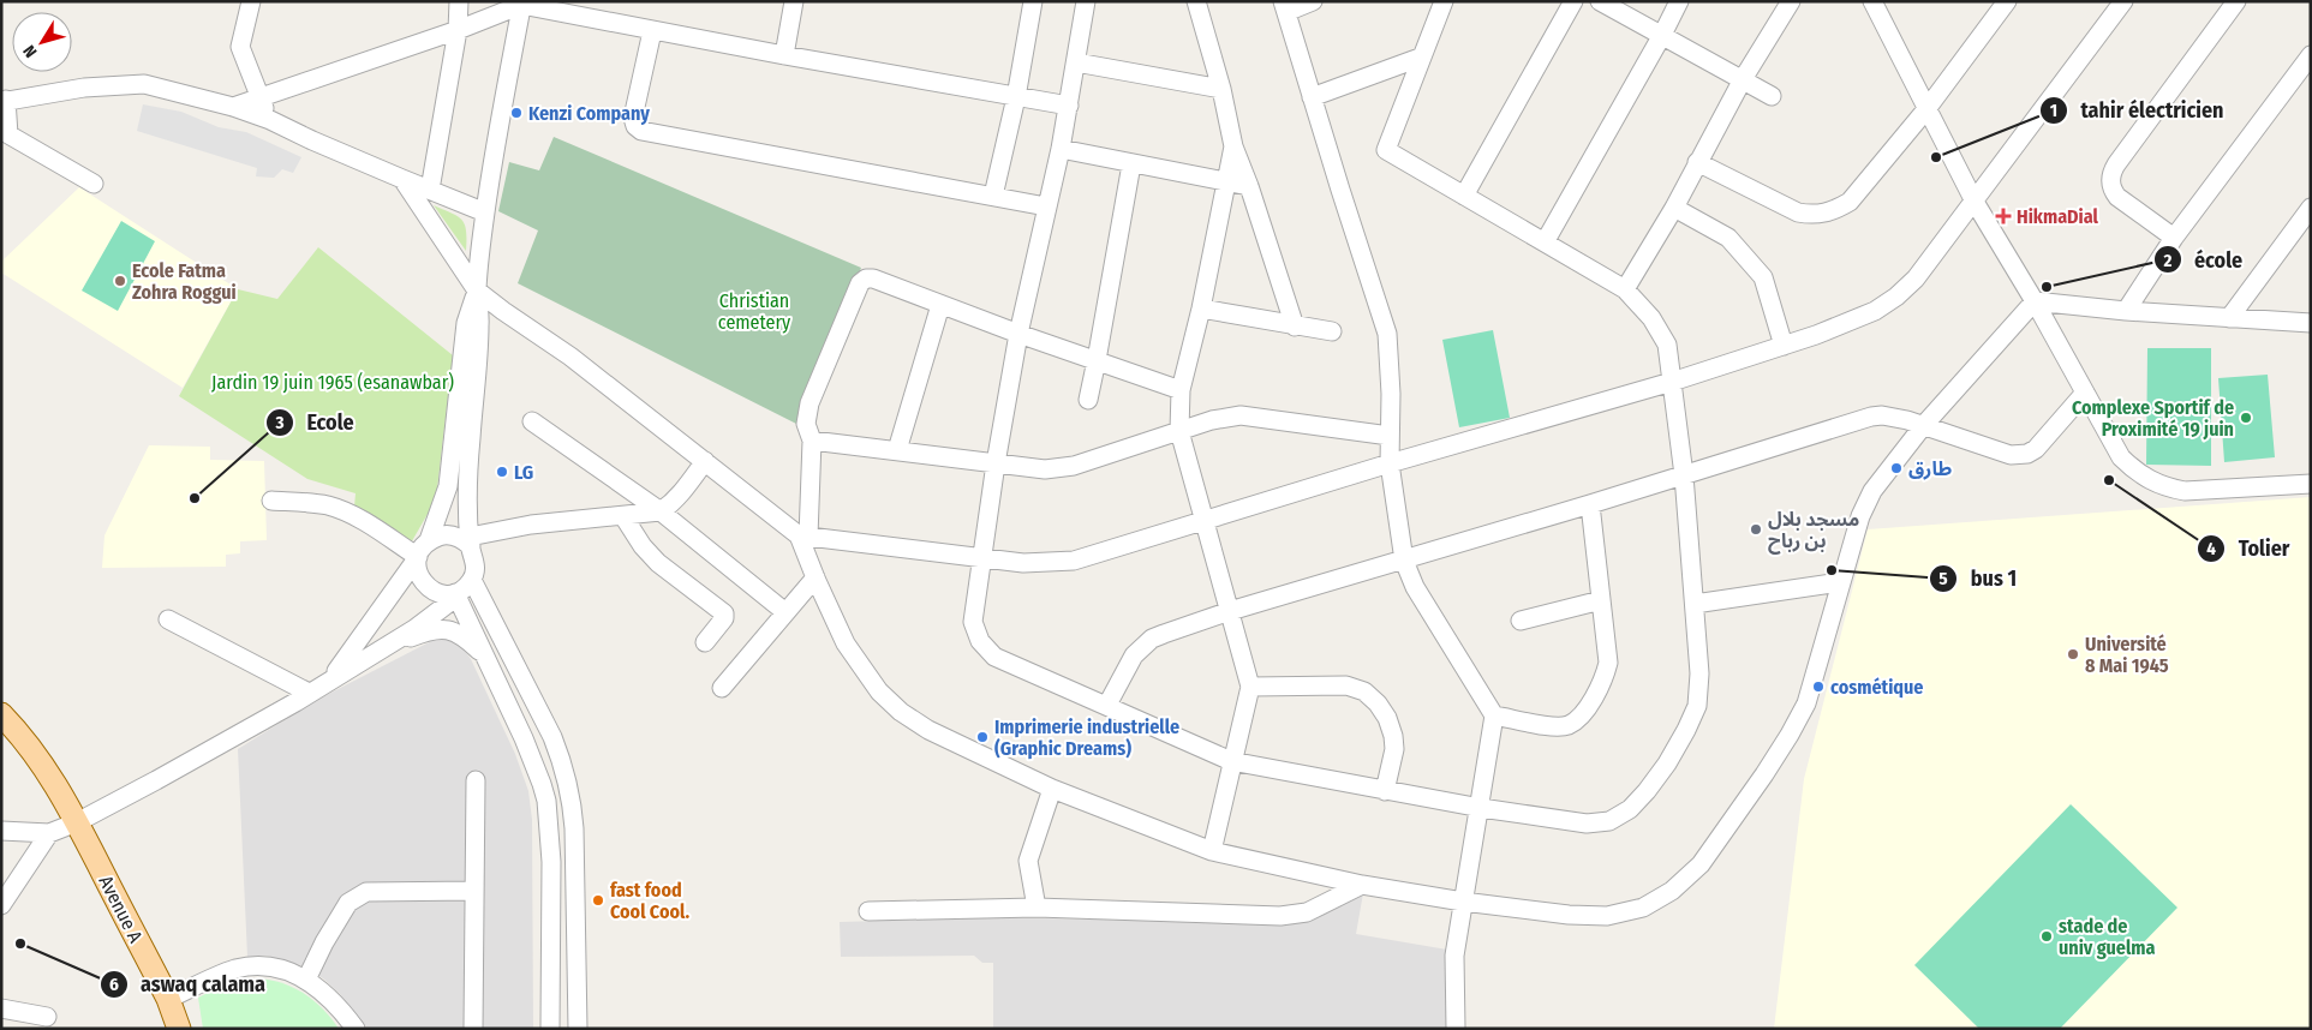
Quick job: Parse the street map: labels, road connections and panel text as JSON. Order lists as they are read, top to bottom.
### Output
{
  "streets": {
    "main road": ["Avenue A"]
  },
  "parks": ["Christian cemetery", "Jardin 19 juin 1965 (esanawbar)"],
  "places": {
    "other": [
      "Kenzi Company",
      "tahir électricien",
      "Ecole Fatma Zohra Roggui",
      "école",
      "Complexe Sportif de Proximité 19 juin",
      "طارق",
      "LG",
      "Tolier",
      "Ecole",
      "مسجد بلال بن رباح",
      "bus 1",
      "Université 8 Mai 1945",
      "cosmétique",
      "Imprimerie industrielle (Graphic Dreams)",
      "fast food Cool Cool.",
      "stade de univ guelma",
      "aswaq calama"
    ],
    "health": ["HikmaDial"]
  },
  "north": "bottom left"
}
